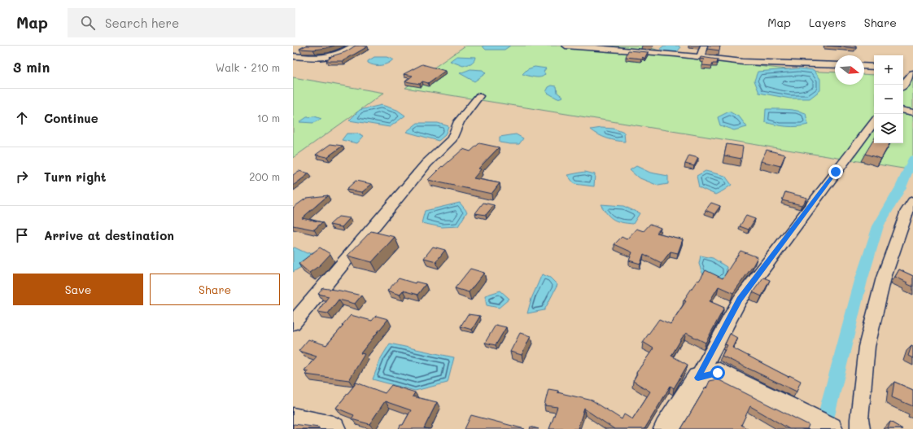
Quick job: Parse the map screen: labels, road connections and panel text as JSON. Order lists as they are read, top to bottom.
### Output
{
  "north": "right",
  "page": {
    "header": "Map",
    "search": "Search here",
    "nav": ["Map", "Layers", "Share"],
    "heading": ["3 min", "Walk · 210 m"],
    "map_buttons": ["+", "−"],
    "list": [
      ["Continue", "10 m"],
      ["Turn right", "200 m"],
      "Arrive at destination"
    ],
    "buttons": ["Save", "Share"]
  }
}
